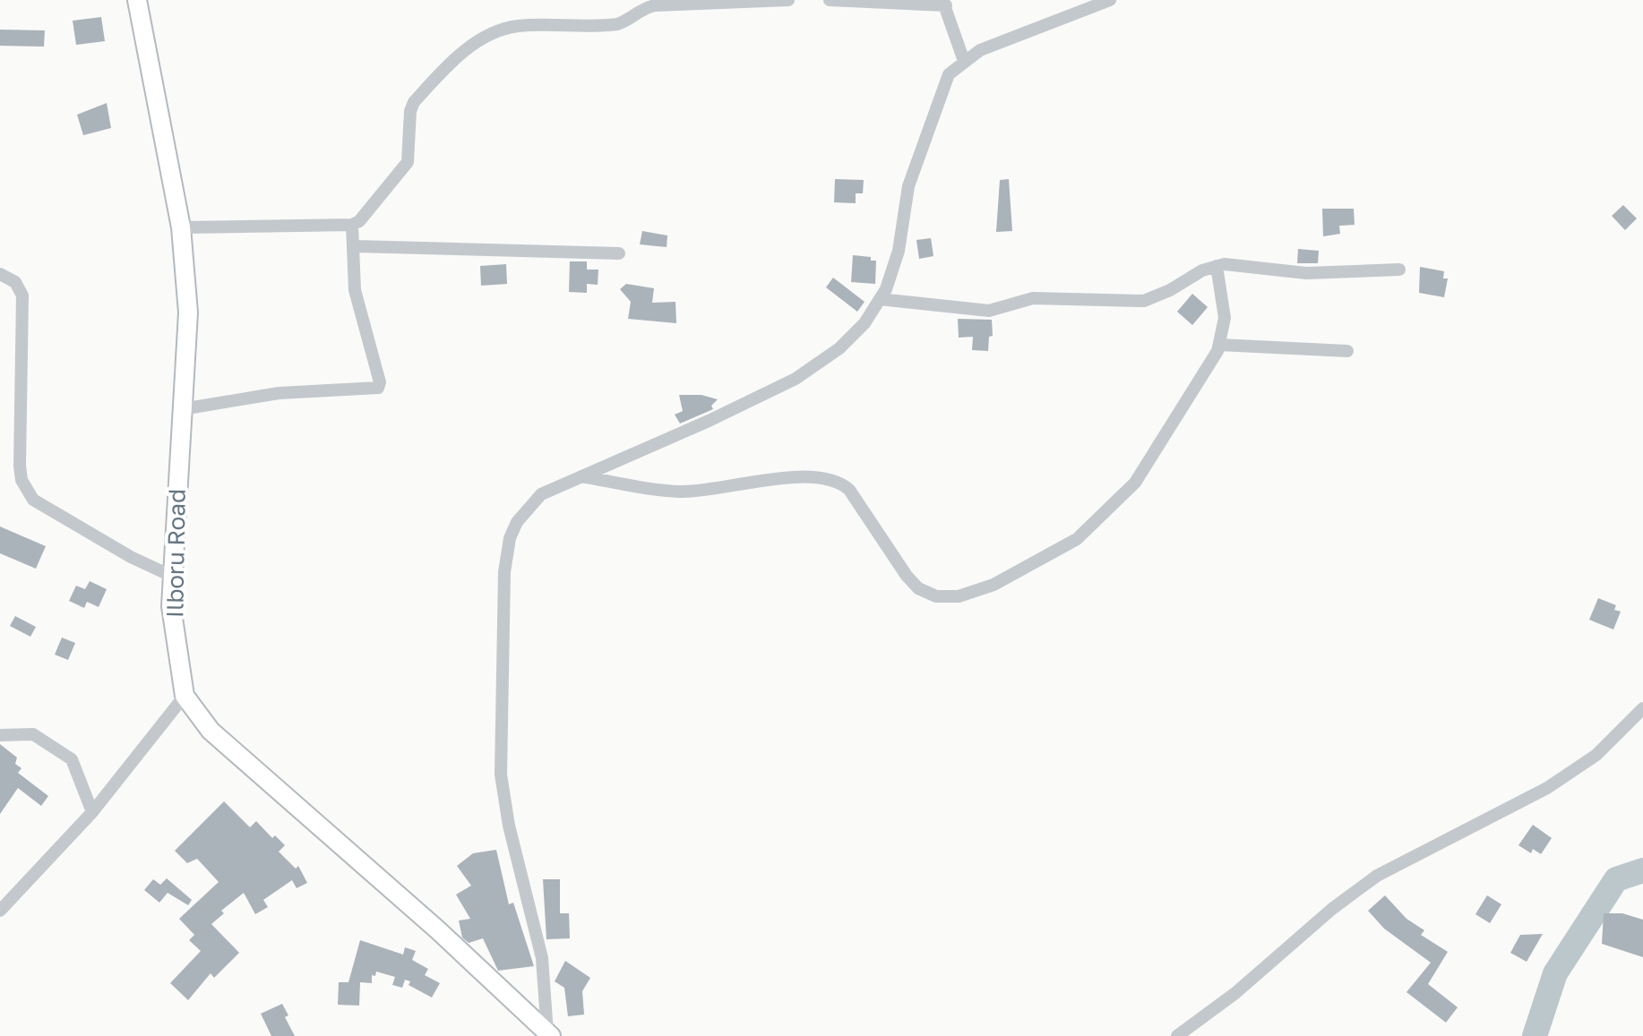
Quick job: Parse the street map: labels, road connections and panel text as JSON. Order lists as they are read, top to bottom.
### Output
{
  "streets": {
    "street": ["Ilboru Road"]
  }
}
